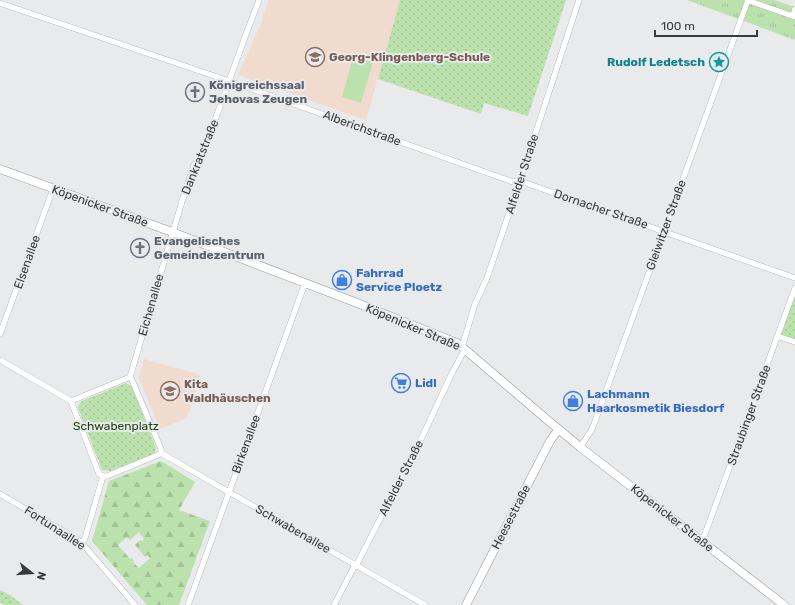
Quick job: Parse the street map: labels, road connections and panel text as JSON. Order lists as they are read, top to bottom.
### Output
{
  "streets": {
    "main road": ["Köpenicker Straße", "Heesestraße"],
    "street": [
      "Alberichstraße",
      "Dankratstraße",
      "Alfelder Straße",
      "Dornacher Straße",
      "Gleiwitzer Straße",
      "Elsenallee",
      "Eichenallee",
      "Straubinger Straße",
      "Birkenallee",
      "Fortunaallee",
      "Schwabenallee"
    ]
  },
  "crossings": [
    ["Alberichstraße", "Dankratstraße"],
    ["Alberichstraße", "Alfelder Straße"],
    ["Alberichstraße", "Dornacher Straße"],
    ["Dankratstraße", "Köpenicker Straße"],
    ["Dankratstraße", "Eichenallee"],
    ["Alfelder Straße", "Köpenicker Straße"],
    ["Alfelder Straße", "Dornacher Straße"],
    ["Alfelder Straße", "Schwabenallee"],
    ["Köpenicker Straße", "Gleiwitzer Straße"],
    ["Köpenicker Straße", "Elsenallee"],
    ["Köpenicker Straße", "Eichenallee"],
    ["Köpenicker Straße", "Straubinger Straße"],
    ["Köpenicker Straße", "Birkenallee"],
    ["Köpenicker Straße", "Heesestraße"],
    ["Dornacher Straße", "Gleiwitzer Straße"],
    ["Birkenallee", "Schwabenallee"]
  ],
  "parks": ["Schwabenplatz"],
  "places": {
    "school or university": ["Georg-Klingenberg-Schule", "Kita Waldhäuschen"],
    "place": ["Rudolf Ledetsch"],
    "church": ["Königreichssaal Jehovas Zeugen", "Evangelisches Gemeindezentrum"],
    "shop": ["Fahrrad Service Ploetz", "Lachmann Haarkosmetik Biesdorf"],
    "supermarket": ["Lidl"]
  },
  "scale_bar": "100 m",
  "north": "right"
}
